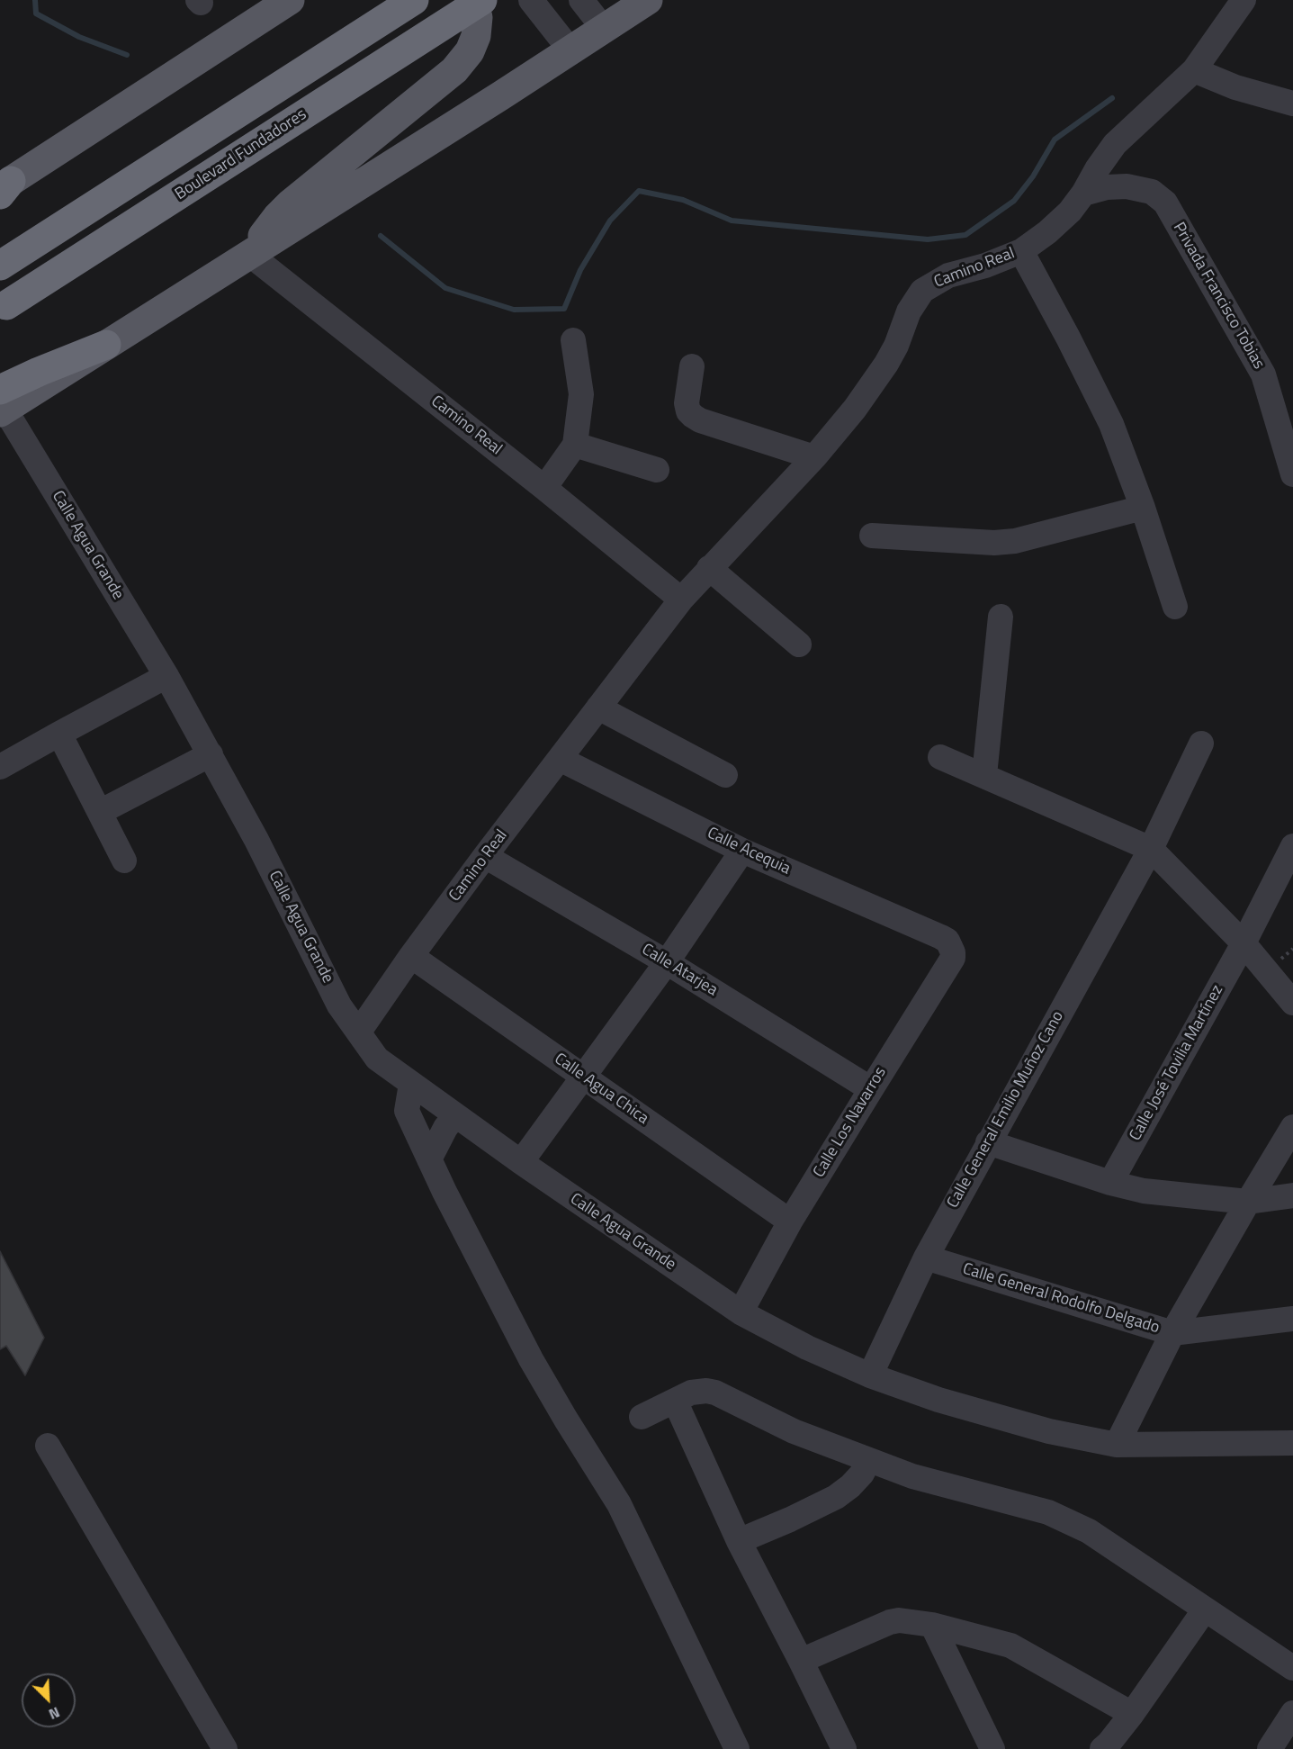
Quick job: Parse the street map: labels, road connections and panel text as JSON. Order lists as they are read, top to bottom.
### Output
{
  "streets": {
    "highway": ["Boulevard Fundadores"],
    "street": [
      "Camino Real",
      "Privada Francisco Tobias",
      "Calle Agua Grande",
      "Calle Acequia",
      "Calle Atarjea",
      "Calle José Tovilia Martínez",
      "Calle Agua Chica",
      "Calle General Emilio Muñoz Cano",
      "Calle Los Navarros",
      "Calle General Rodolfo Delgado"
    ]
  },
  "crossings": [
    ["Camino Real", "Privada Francisco Tobias"],
    ["Camino Real", "Calle Agua Grande"],
    ["Camino Real", "Calle Acequia"],
    ["Camino Real", "Calle Atarjea"],
    ["Camino Real", "Calle Agua Chica"],
    ["Calle Agua Grande", "Calle General Emilio Muñoz Cano"],
    ["Calle Agua Grande", "Calle Los Navarros"],
    ["Calle Acequia", "Calle Los Navarros"],
    ["Calle Atarjea", "Calle Los Navarros"],
    ["Calle Agua Chica", "Calle Los Navarros"],
    ["Calle General Emilio Muñoz Cano", "Calle General Rodolfo Delgado"]
  ],
  "north": "bottom right"
}
